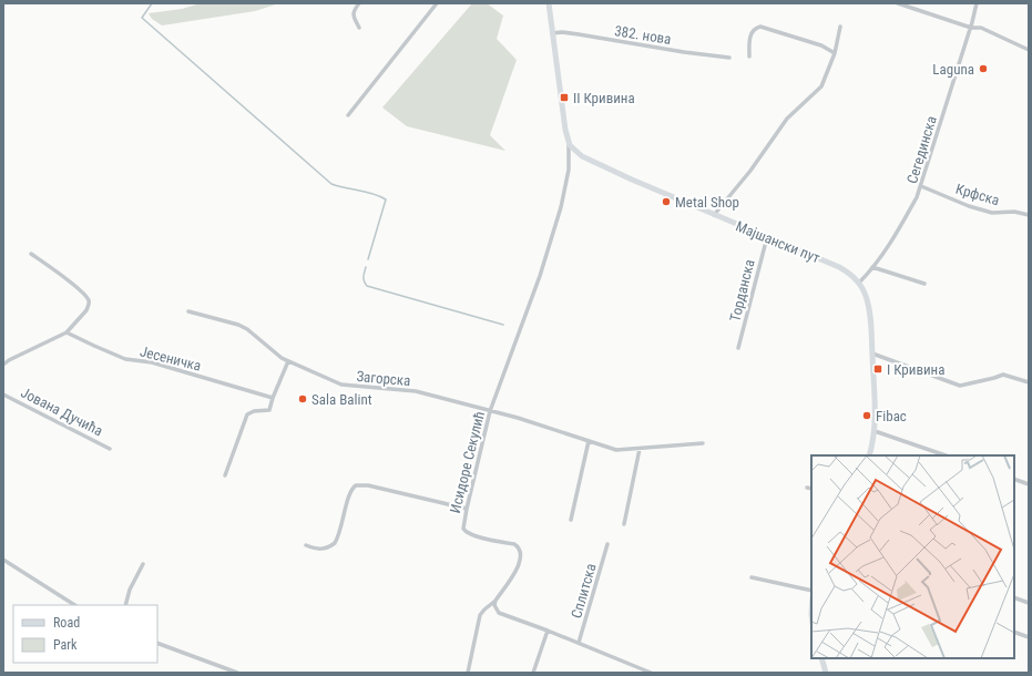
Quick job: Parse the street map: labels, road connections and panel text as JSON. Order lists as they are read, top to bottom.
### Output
{
  "streets": {
    "street": [
      "382. нова",
      "Сегединска",
      "Крфска",
      "Мајшански пут",
      "Торданска",
      "Јесеничка",
      "Загорска",
      "Јована Дучића",
      "Исидоре Секулић",
      "Сплитска"
    ]
  },
  "crossings": [
    ["Сегединска", "Крфска"],
    ["Сегединска", "Мајшански пут"],
    ["Мајшански пут", "Торданска"],
    ["Мајшански пут", "Исидоре Секулић"],
    ["Загорска", "Исидоре Секулић"]
  ],
  "places": {
    "other": [
      "Laguna",
      "Metal Shop",
      "Sala Balint",
      "Fibac"
    ],
    "transit": ["II Кривина", "I Кривина"]
  },
  "legend": ["Road", "Park"]
}
